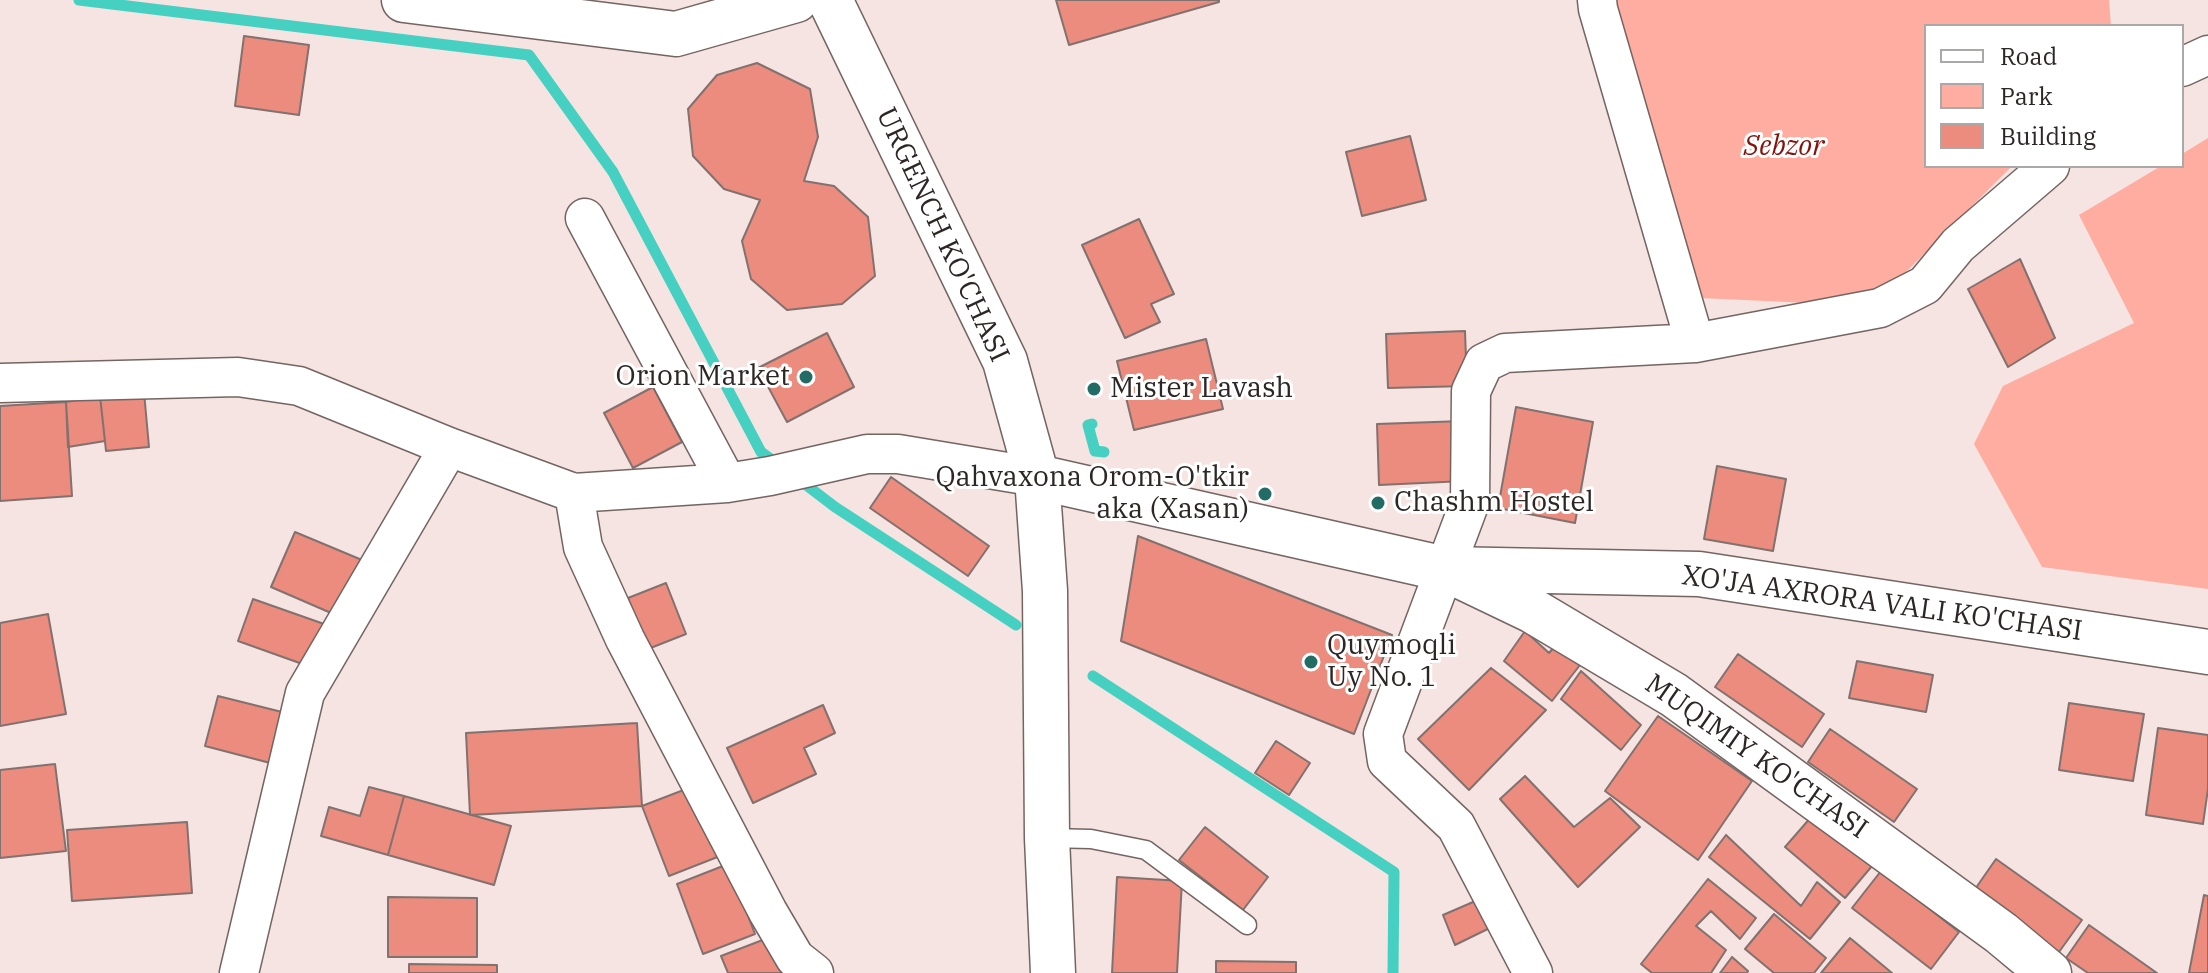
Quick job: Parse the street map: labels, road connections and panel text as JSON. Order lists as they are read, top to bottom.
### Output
{
  "streets": {
    "main road": ["URGENCH KO'CHASI", "XO'JA AXRORA VALI KO'CHASI", "MUQIMIY KO'CHASI"]
  },
  "crossings": [
    ["URGENCH KO'CHASI", "XO'JA AXRORA VALI KO'CHASI"],
    ["XO'JA AXRORA VALI KO'CHASI", "MUQIMIY KO'CHASI"]
  ],
  "parks": ["Sebzor"],
  "places": [
    "Orion Market",
    "Mister Lavash",
    "Qahvaxona Orom-O'tkir aka (Xasan)",
    "Chashm Hostel",
    "Quymoqli Uy No. 1"
  ],
  "legend": ["Road", "Park", "Building"]
}
